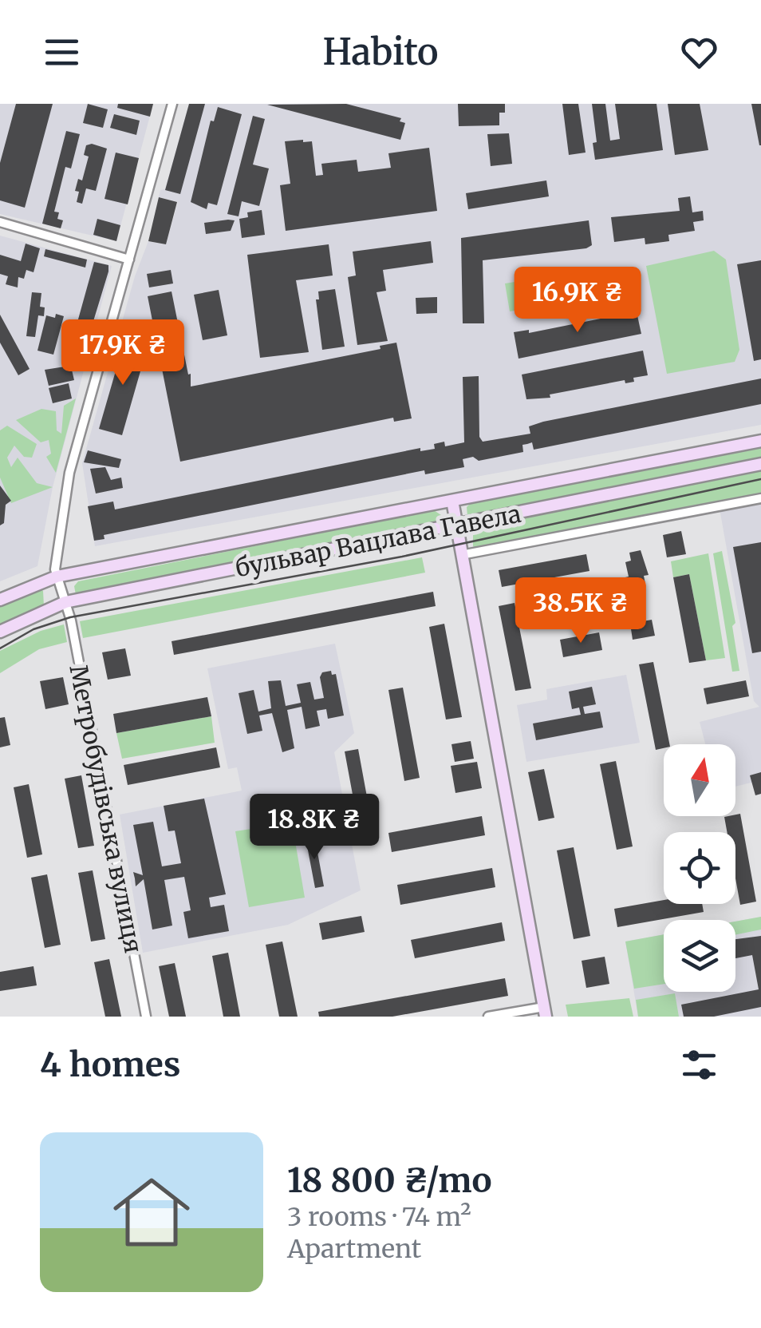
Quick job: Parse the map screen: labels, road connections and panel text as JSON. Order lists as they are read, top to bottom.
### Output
{
  "streets": {
    "main road": ["бульвар Вацлава Гавела"],
    "street": ["Метробудівська вулиця"]
  },
  "crossings": [
    ["бульвар Вацлава Гавела", "Метробудівська вулиця"]
  ],
  "north": "top",
  "page": {
    "header": "Habito",
    "price": [
      "16.9K ₴",
      "17.9K ₴",
      "38.5K ₴",
      "18.8K ₴"
    ],
    "heading": "4 homes",
    "list": [
      {
        "name": "18 800 ₴/mo",
        "note": "3 rooms · 74 m² · Apartment"
      }
    ]
  }
}
